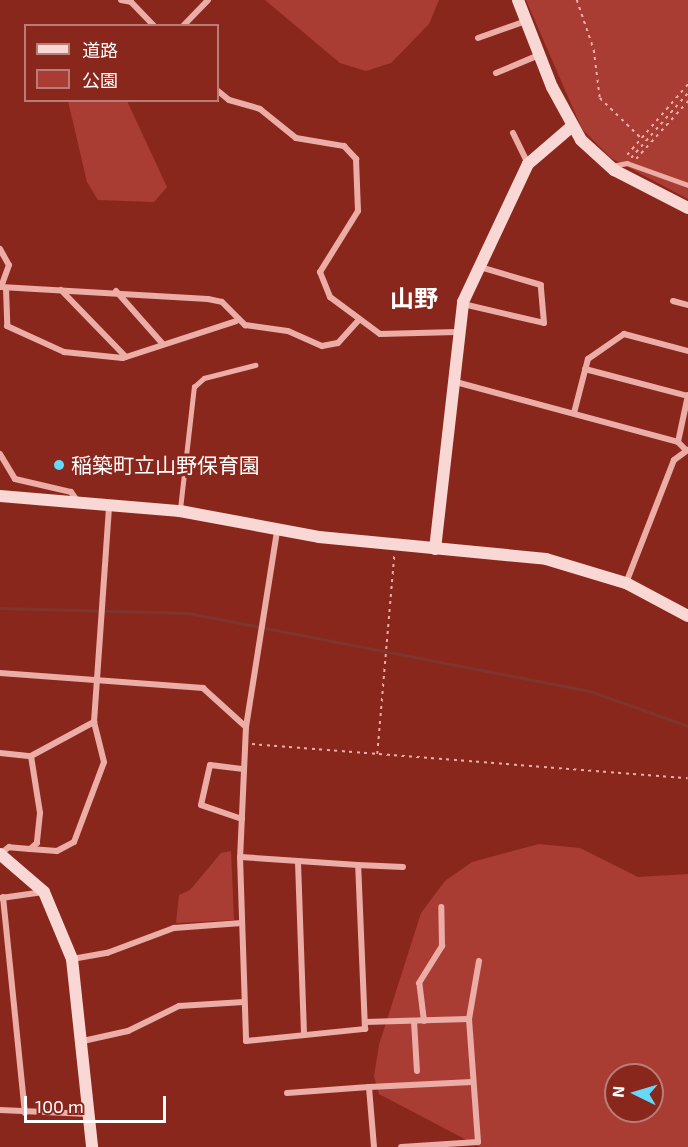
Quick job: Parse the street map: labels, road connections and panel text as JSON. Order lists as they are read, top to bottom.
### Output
{
  "districts": ["山野"],
  "places": ["稲築町立山野保育園"],
  "legend": ["道路", "公園"],
  "scale_bar": "100 m",
  "north": "left"
}
